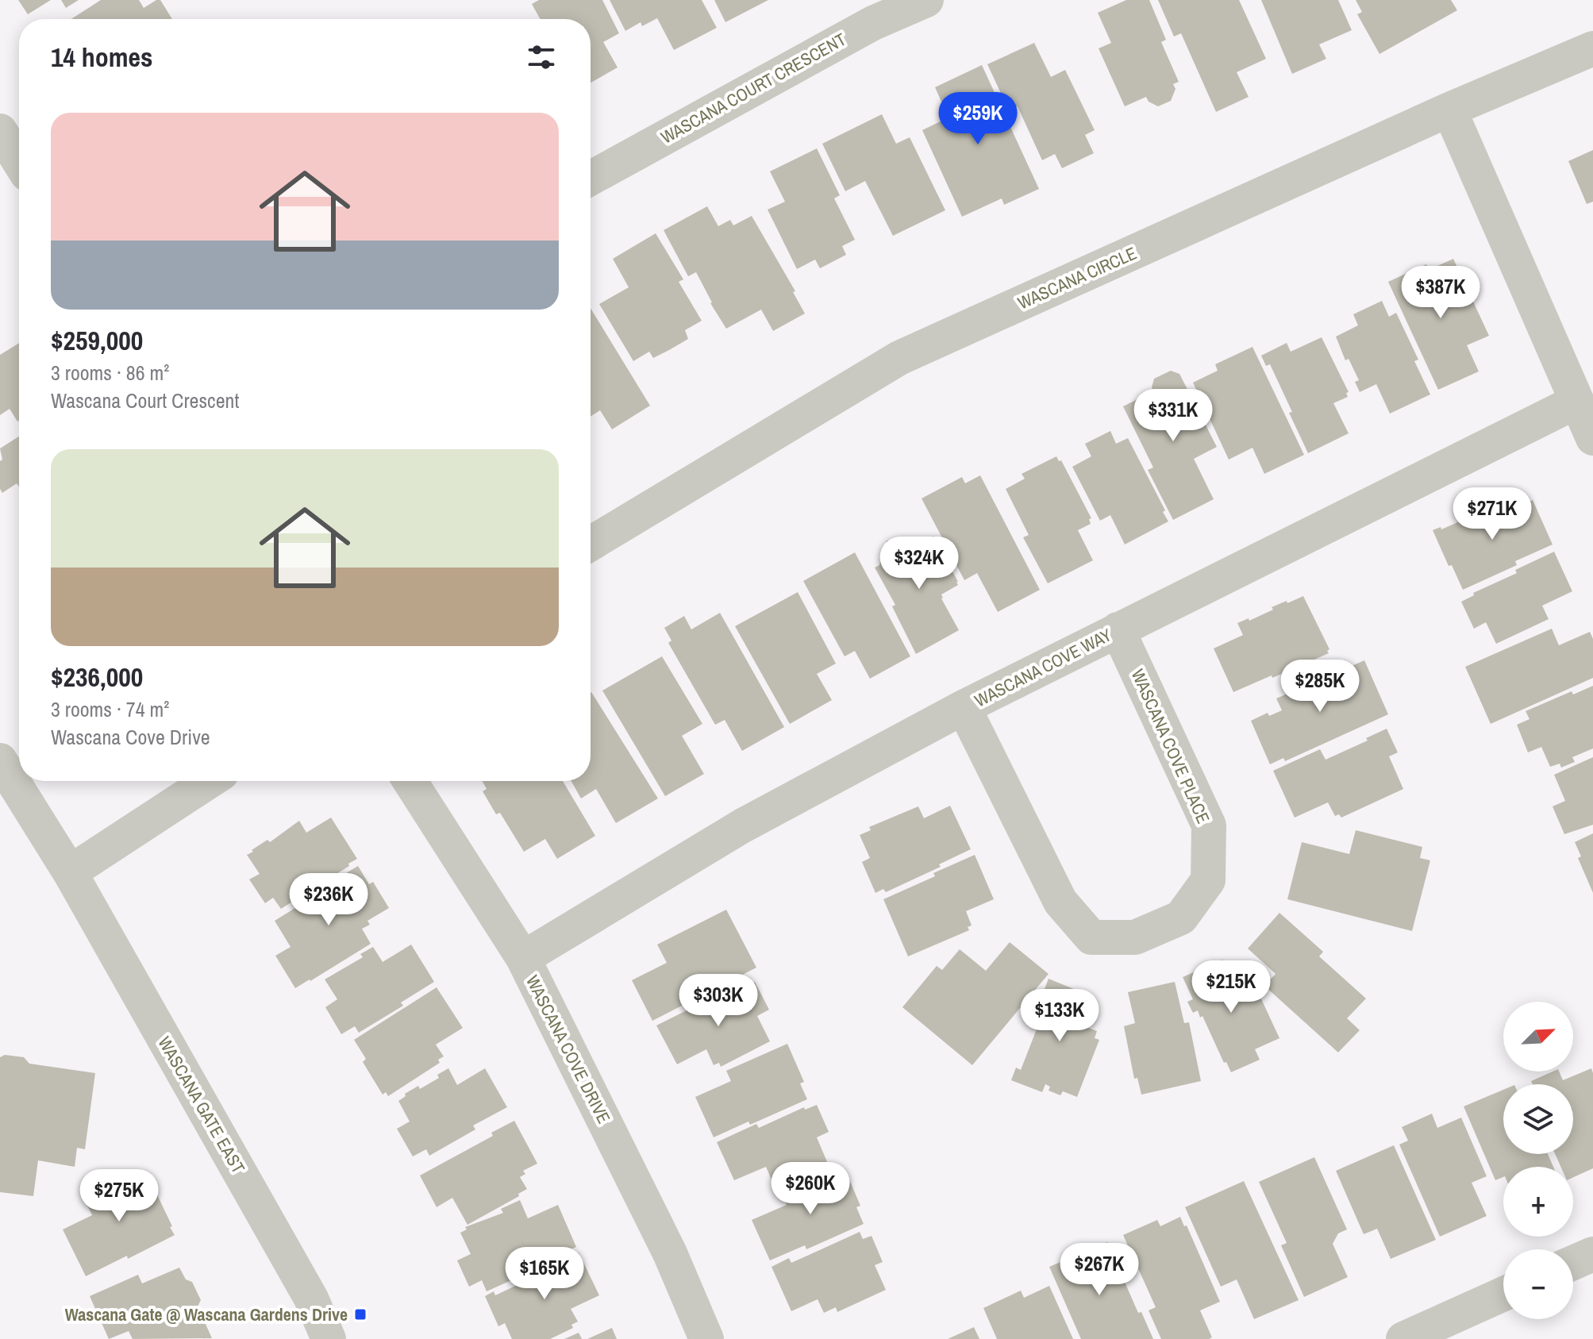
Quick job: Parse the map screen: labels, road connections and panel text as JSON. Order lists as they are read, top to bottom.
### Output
{
  "streets": {
    "street": [
      "WASCANA COURT CRESCENT",
      "WASCANA CIRCLE",
      "WASCANA COVE WAY",
      "WASCANA COVE PLACE",
      "WASCANA COVE DRIVE",
      "WASCANA GATE EAST"
    ]
  },
  "crossings": [
    ["WASCANA COVE WAY", "WASCANA COVE PLACE"],
    ["WASCANA COVE WAY", "WASCANA COVE DRIVE"]
  ],
  "places": {
    "transit": ["Wascana Gate @ Wascana Gardens Drive"]
  },
  "north": "top right",
  "page": {
    "heading": "14 homes",
    "price": [
      "$259K",
      "$387K",
      "$331K",
      "$271K",
      "$324K",
      "$285K",
      "$236K",
      "$215K",
      "$303K",
      "$133K",
      "$260K",
      "$275K",
      "$267K",
      "$165K"
    ],
    "list": [
      {
        "name": "$259,000",
        "note": "3 rooms · 86 m² · Wascana Court Crescent"
      },
      {
        "name": "$236,000",
        "note": "3 rooms · 74 m² · Wascana Cove Drive"
      }
    ],
    "map_buttons": ["+", "−"]
  }
}
